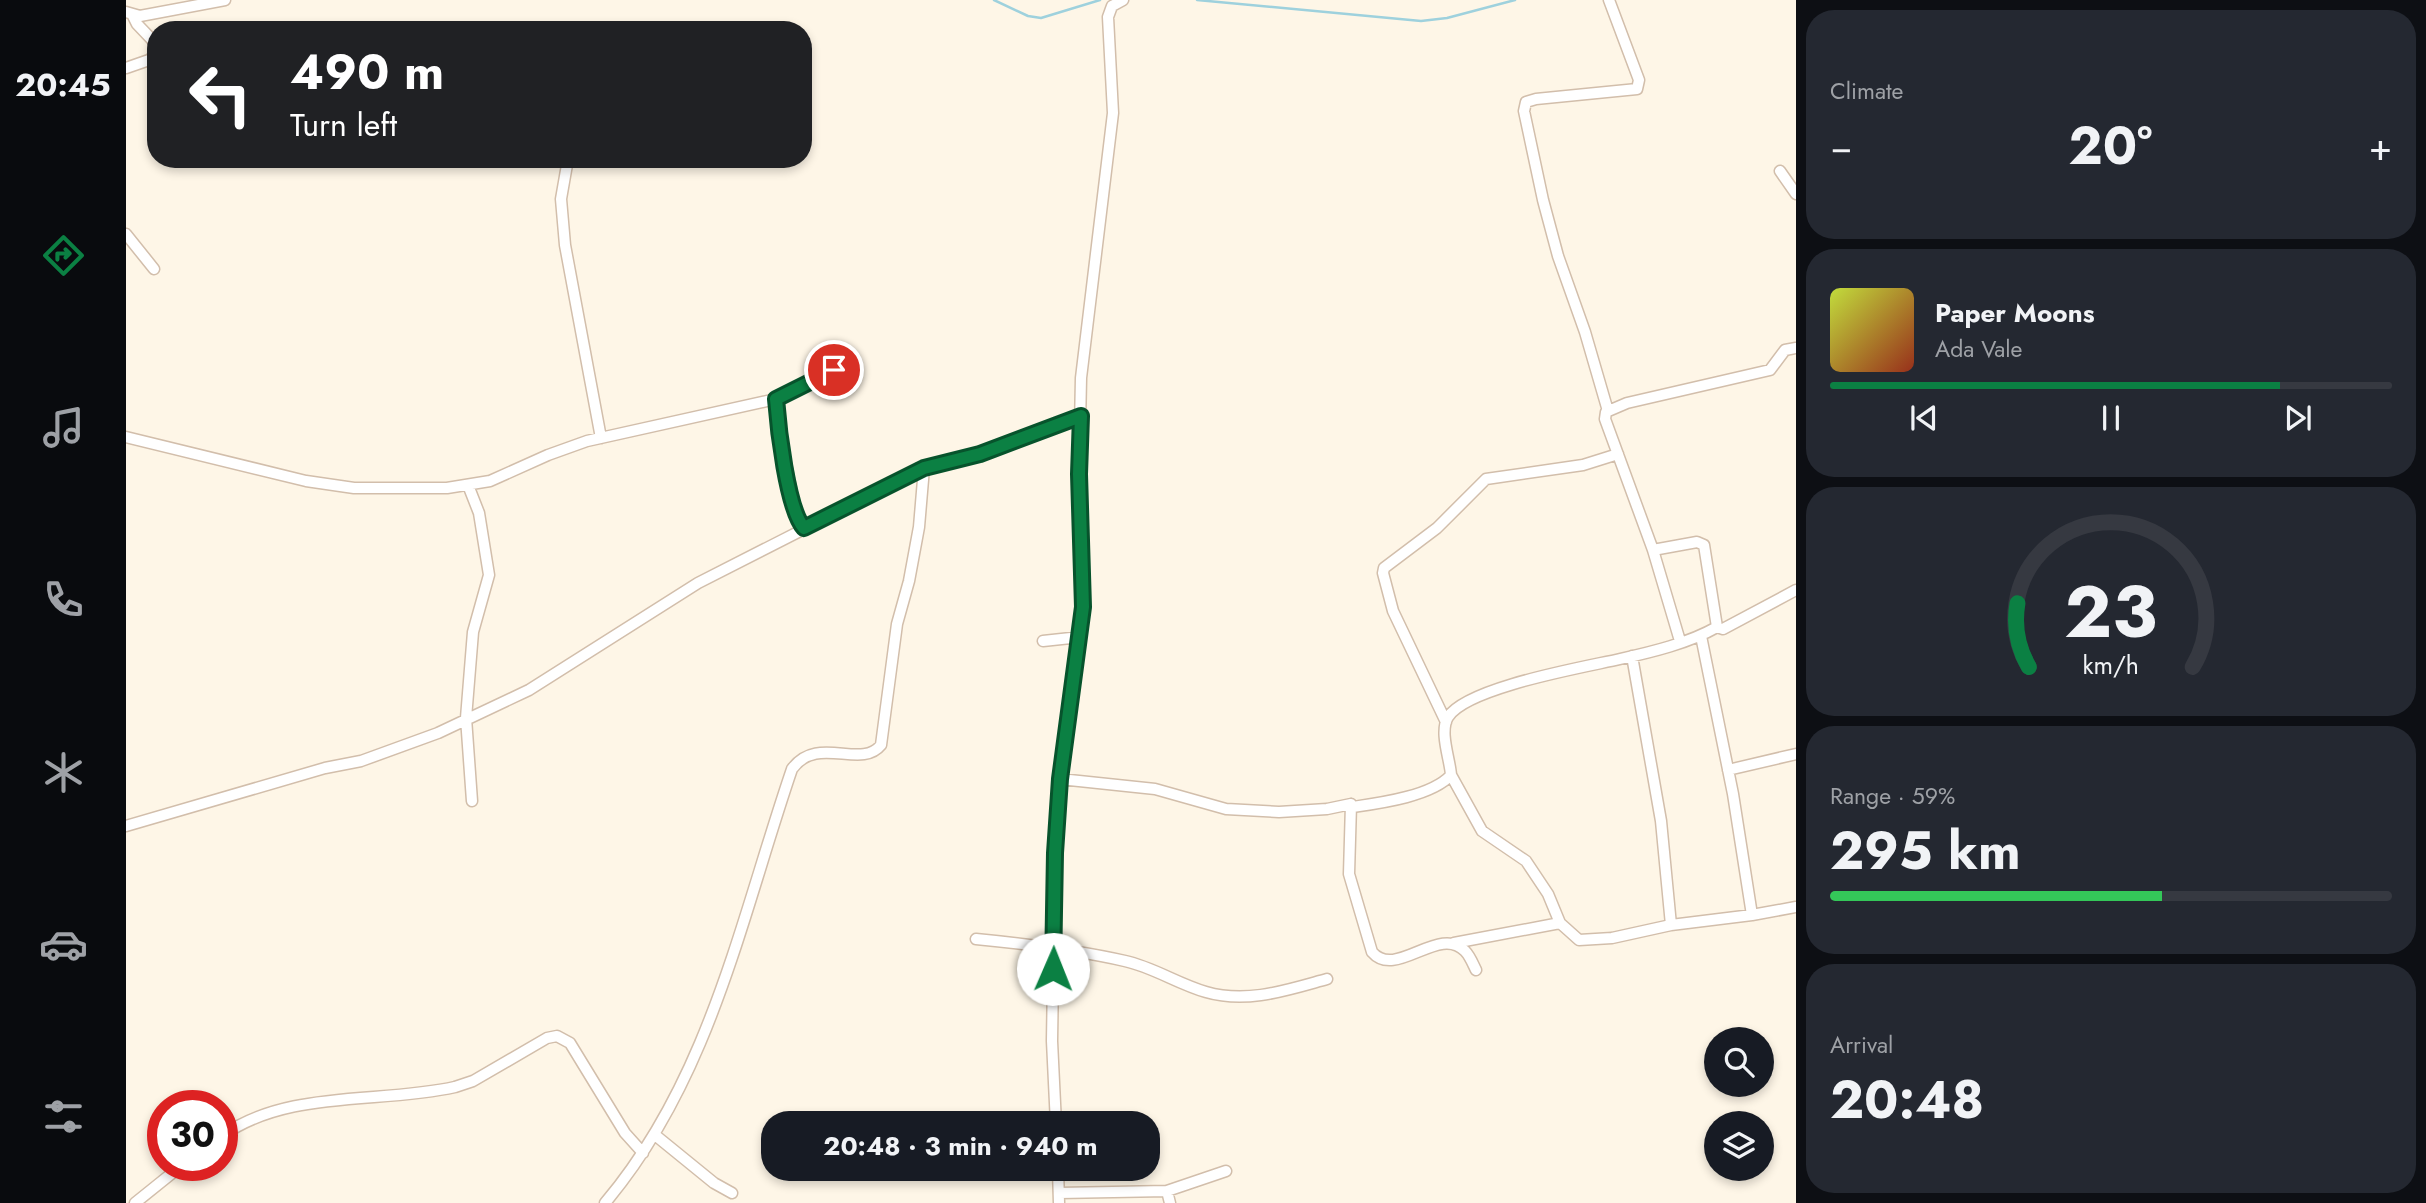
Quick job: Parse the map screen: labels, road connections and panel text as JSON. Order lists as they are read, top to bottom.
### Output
{
  "page": {
    "tabs": "20:45",
    "tile": [
      "Climate",
      ["Range · 59%", "295 km"],
      ["Arrival", "20:48"]
    ],
    "turn": ["490 m", "Turn left"],
    "heat": ["−", "20°", "+"],
    "song": ["Paper Moons", "Ada Vale"],
    "limit": "30",
    "trip": "20:48 · 3 min · 940 m",
    "gauge": ["23", "km/h"]
  }
}
